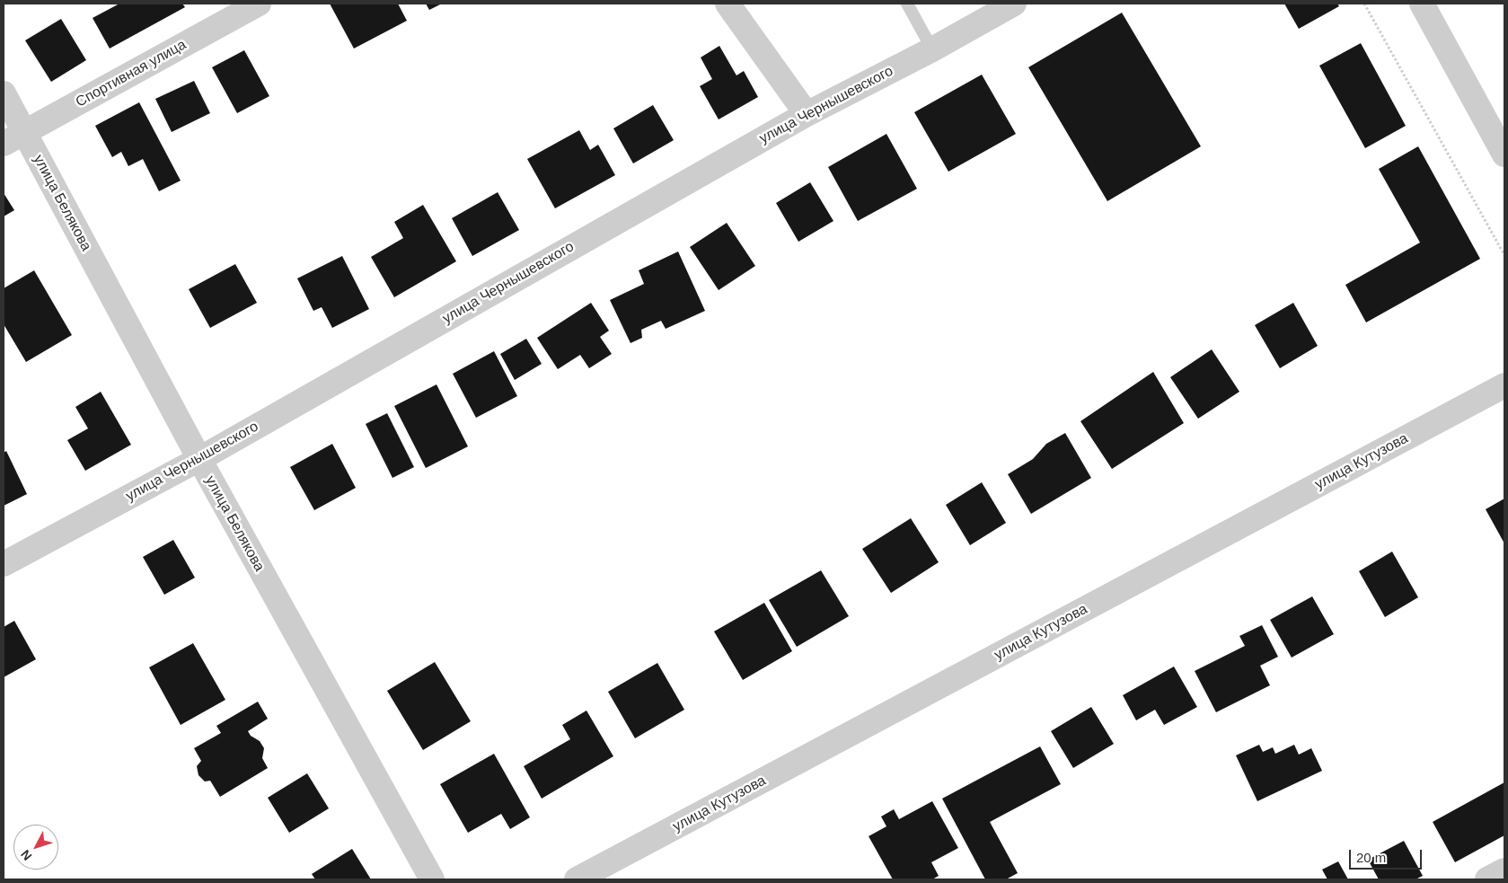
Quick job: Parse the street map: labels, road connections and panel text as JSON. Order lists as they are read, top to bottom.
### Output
{
  "streets": {
    "street": [
      "Спортивная улица",
      "улица Чернышевского",
      "улица Белякова",
      "улица Кутузова"
    ]
  },
  "crossings": [
    ["Спортивная улица", "улица Белякова"],
    ["улица Чернышевского", "улица Белякова"]
  ],
  "scale_bar": "20 m",
  "north": "bottom left"
}
